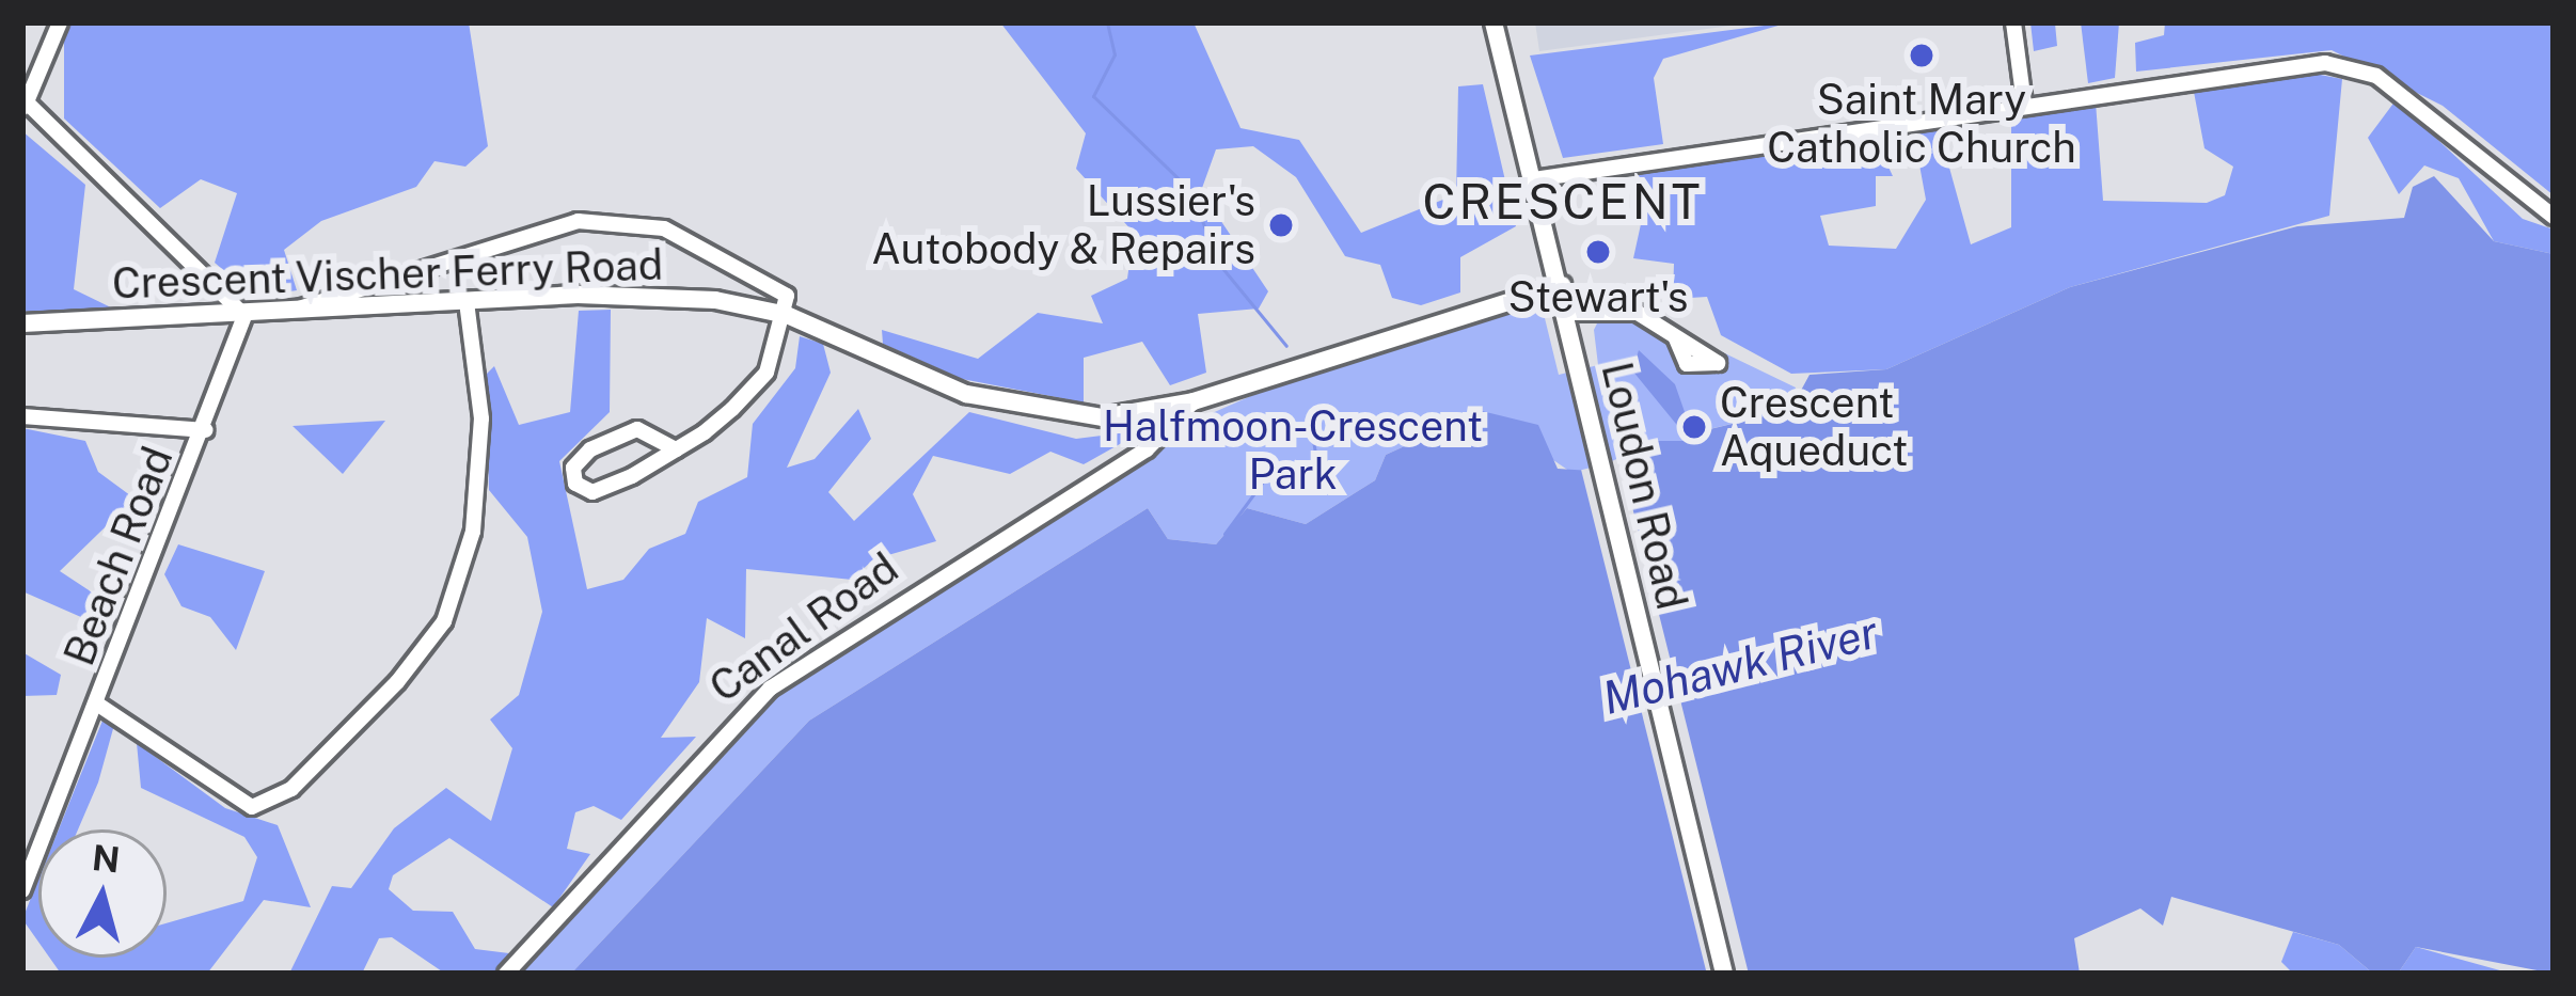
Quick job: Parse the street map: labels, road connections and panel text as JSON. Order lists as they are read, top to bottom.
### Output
{
  "streets": {
    "main road": ["Crescent Vischer Ferry Road", "Loudon Road"],
    "street": ["Beach Road", "Canal Road"]
  },
  "crossings": [
    ["Crescent Vischer Ferry Road", "Loudon Road"],
    ["Crescent Vischer Ferry Road", "Beach Road"],
    ["Crescent Vischer Ferry Road", "Canal Road"]
  ],
  "districts": ["CRESCENT"],
  "water": ["Mohawk River"],
  "parks": ["Halfmoon-Crescent Park"],
  "places": [
    "Saint Mary Catholic Church",
    "Lussier's Autobody & Repairs",
    "Stewart's",
    "Crescent Aqueduct"
  ],
  "north": "top"
}
